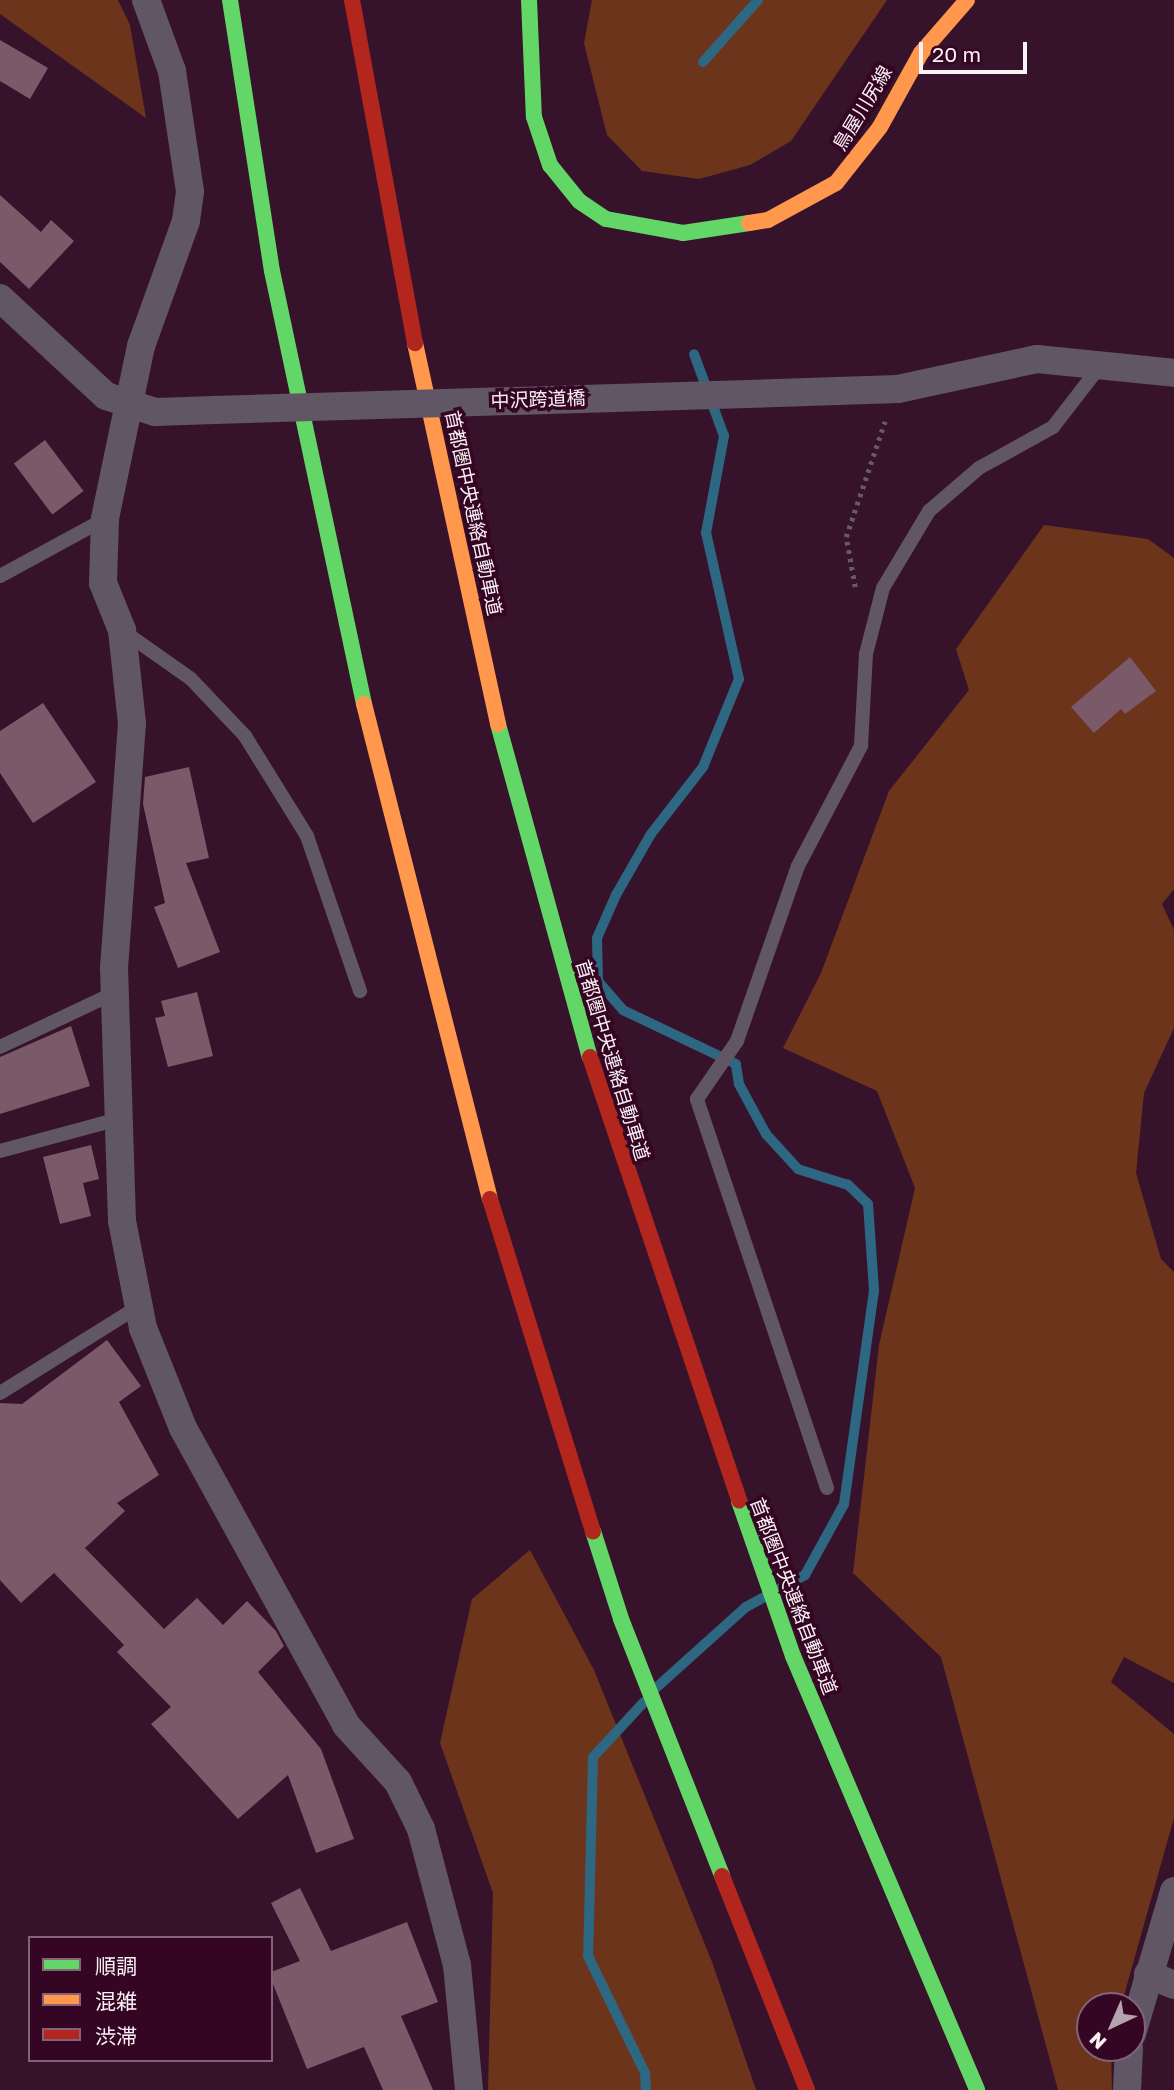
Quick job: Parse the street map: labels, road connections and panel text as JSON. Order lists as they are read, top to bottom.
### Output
{
  "streets": {
    "main road": ["鳥屋川尻線", "首都圏中央連絡自動車道"],
    "street": ["中沢跨道橋"]
  },
  "legend": ["順調", "混雑", "渋滞"],
  "scale_bar": "20 m",
  "north": "bottom left"
}
